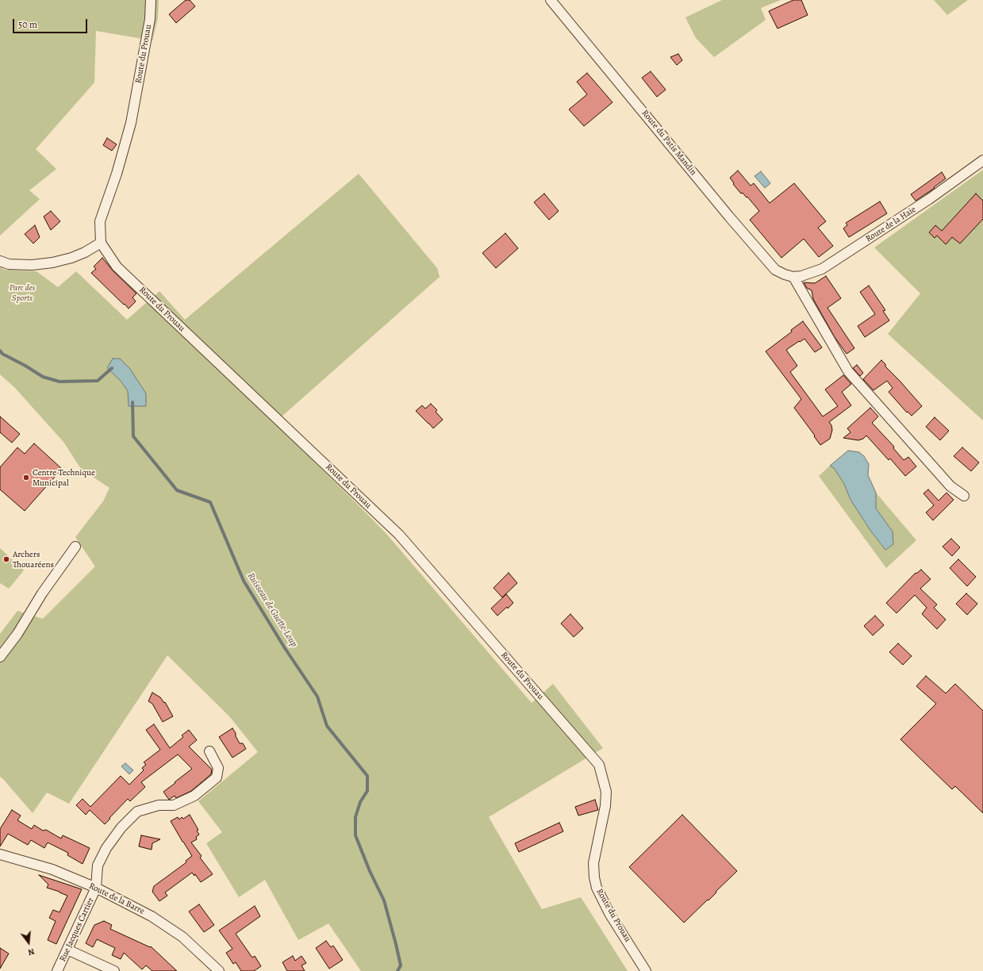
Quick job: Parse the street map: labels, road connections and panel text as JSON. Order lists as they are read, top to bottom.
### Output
{
  "streets": {
    "street": [
      "Route du Prouau",
      "Route du Patis Mandin",
      "Route de la Haie",
      "Route de la Barre",
      "Rue Jacques Cartier"
    ]
  },
  "crossings": [
    ["Route du Patis Mandin", "Route de la Haie"],
    ["Route de la Barre", "Rue Jacques Cartier"]
  ],
  "water": ["Ruisseau de Guette-Loup"],
  "parks": ["Parc des Sports"],
  "places": ["Centre Technique Municipal", "Archers Thouaréens"],
  "scale_bar": "50 m",
  "north": "bottom"
}
